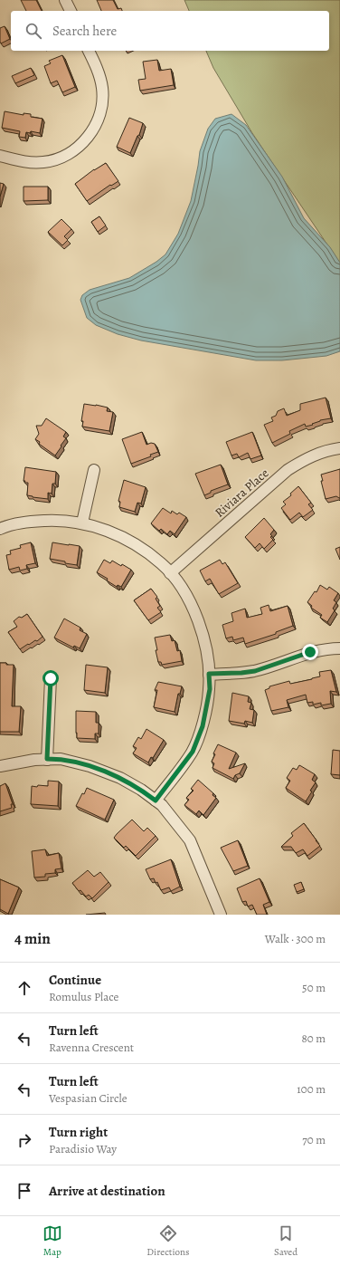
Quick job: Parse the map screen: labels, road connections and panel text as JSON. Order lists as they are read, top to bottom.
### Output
{
  "streets": {
    "street": ["Riviara Place"]
  },
  "page": {
    "search": "Search here",
    "heading": ["4 min", "Walk · 300 m"],
    "list": [
      ["Continue", "Romulus Place", "50 m"],
      ["Turn left", "Ravenna Crescent", "80 m"],
      ["Turn left", "Vespasian Circle", "100 m"],
      ["Turn right", "Paradisio Way", "70 m"],
      "Arrive at destination"
    ],
    "nav": ["Map", "Directions", "Saved"]
  }
}
